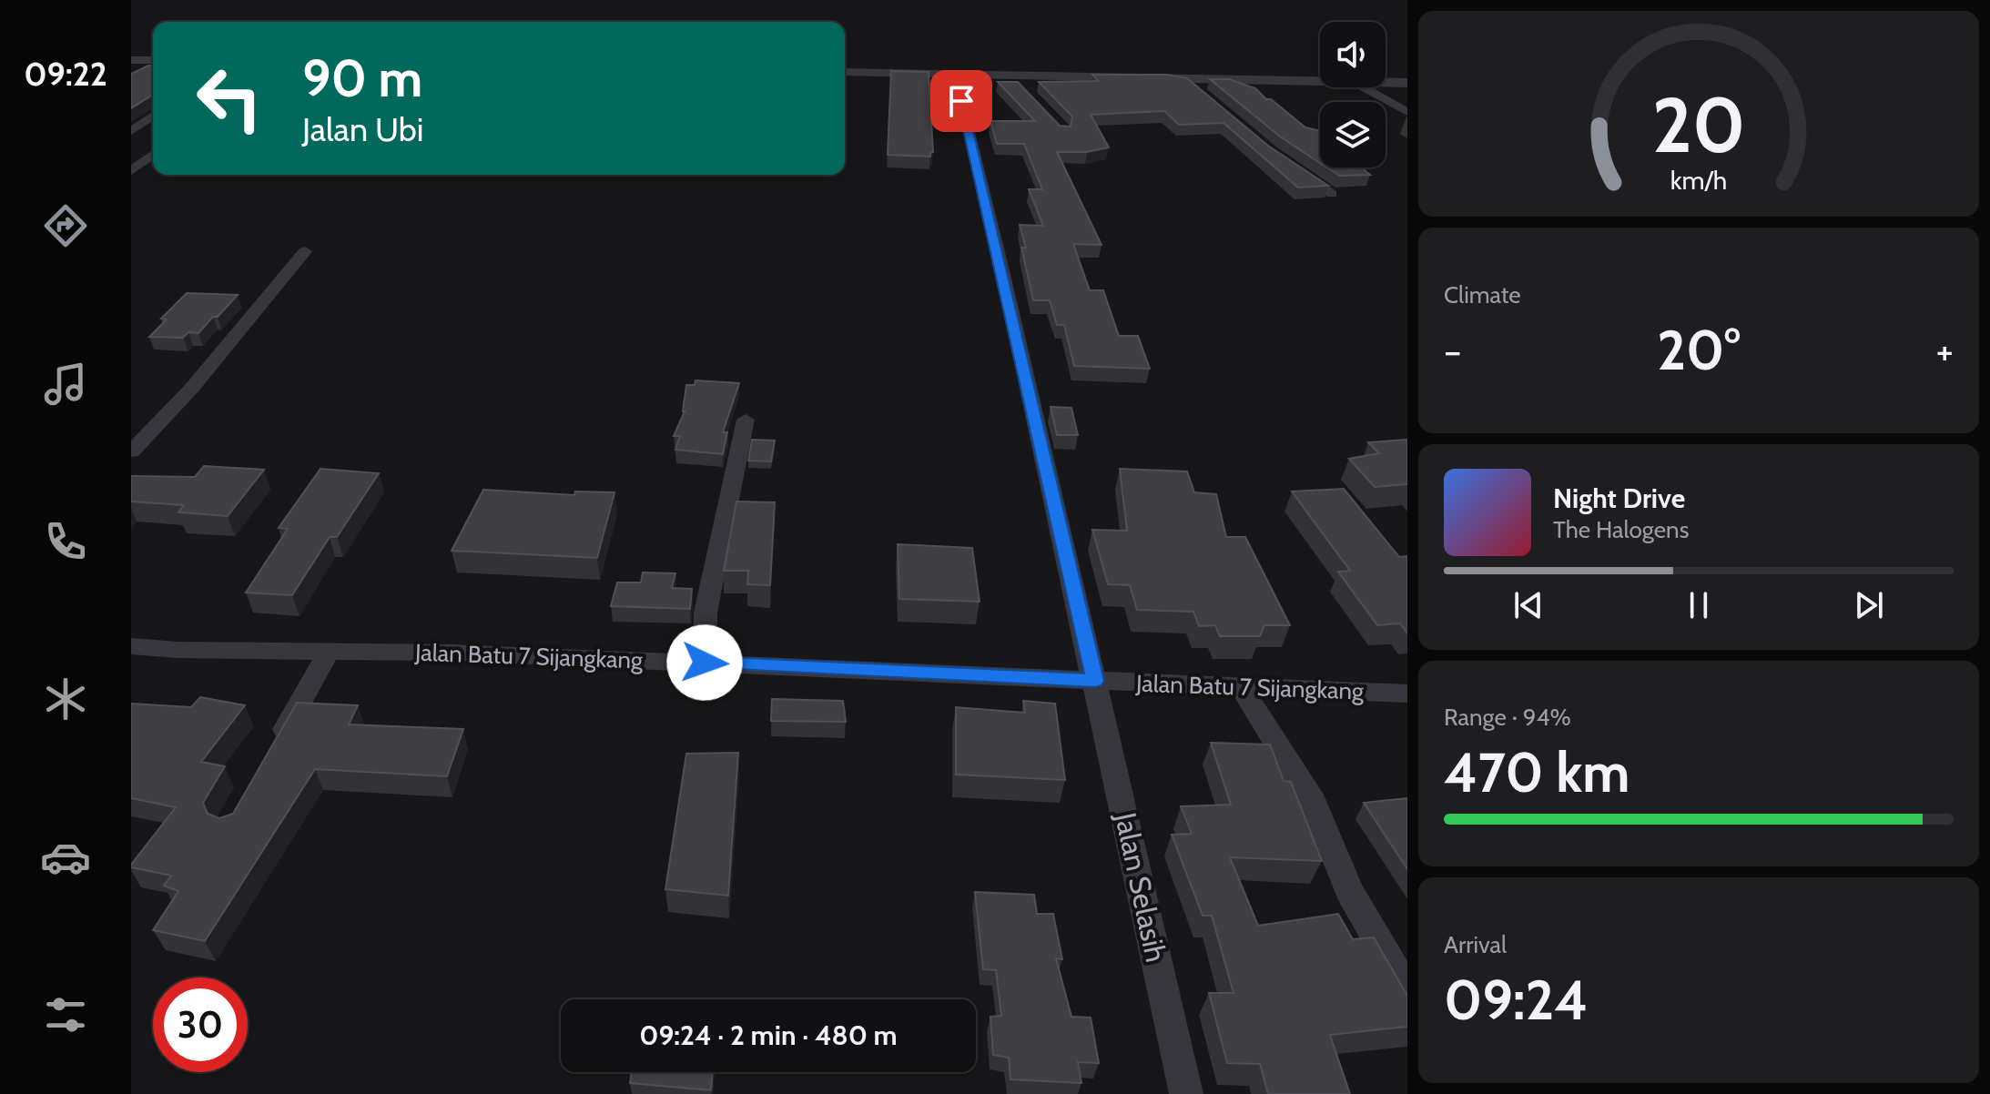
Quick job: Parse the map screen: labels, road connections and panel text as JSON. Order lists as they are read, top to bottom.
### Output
{
  "streets": {
    "street": ["Jalan Batu 7 Sijangkang", "Jalan Selasih"]
  },
  "crossings": [
    ["Jalan Batu 7 Sijangkang", "Jalan Selasih"]
  ],
  "page": {
    "tabs": "09:22",
    "turn": ["90 m", "Jalan Ubi"],
    "tile": [
      "Climate",
      ["Range · 94%", "470 km"],
      ["Arrival", "09:24"]
    ],
    "heat": ["−", "20°", "+"],
    "song": ["Night Drive", "The Halogens"],
    "limit": "30",
    "trip": "09:24 · 2 min · 480 m",
    "gauge": ["20", "km/h"]
  }
}
